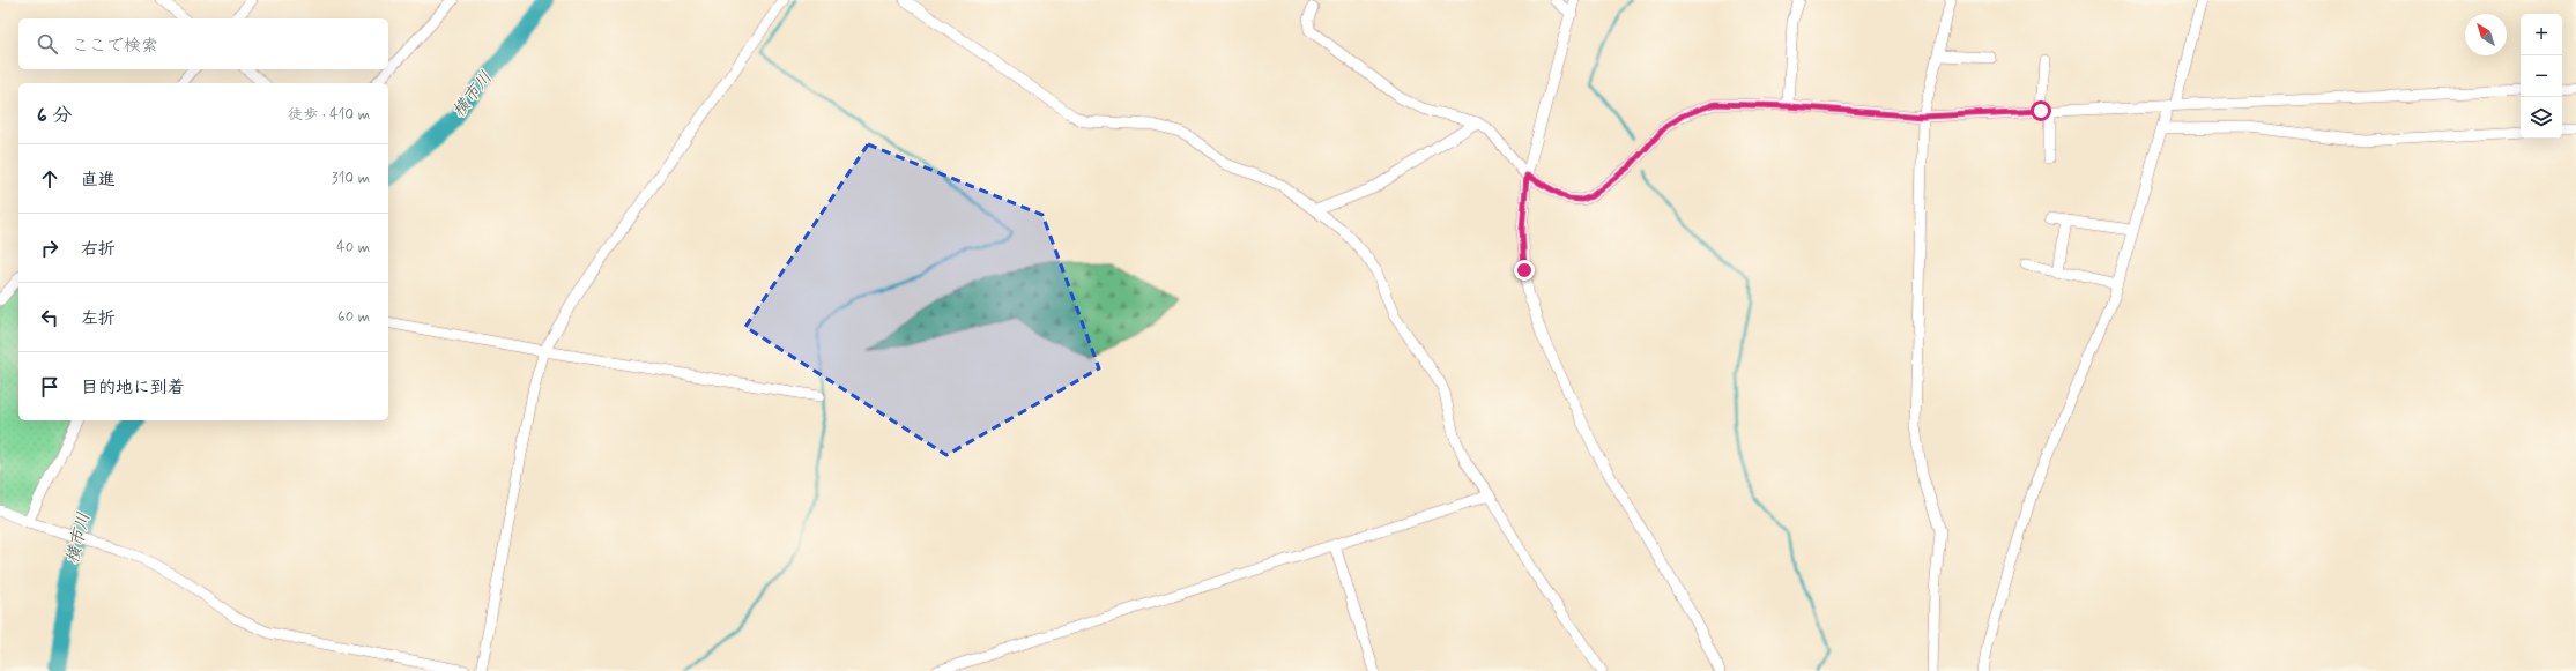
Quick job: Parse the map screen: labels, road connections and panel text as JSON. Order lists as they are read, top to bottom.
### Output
{
  "water": ["横市川"],
  "north": "top left",
  "page": {
    "map_buttons": ["+", "−"],
    "search": "ここで検索",
    "heading": ["6 分", "徒歩 · 410 m"],
    "list": [
      ["直進", "310 m"],
      ["右折", "40 m"],
      ["左折", "60 m"],
      "目的地に到着"
    ]
  }
}
